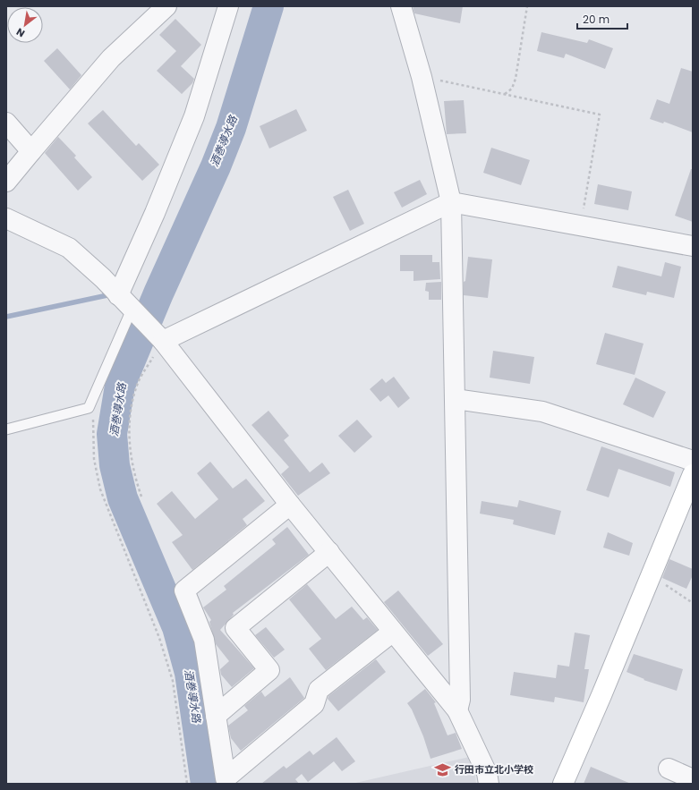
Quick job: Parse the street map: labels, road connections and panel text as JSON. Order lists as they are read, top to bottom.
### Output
{
  "water": ["酒巻導水路"],
  "places": {
    "school or university": ["行田市立北小学校"]
  },
  "scale_bar": "20 m",
  "north": "bottom left"
}
